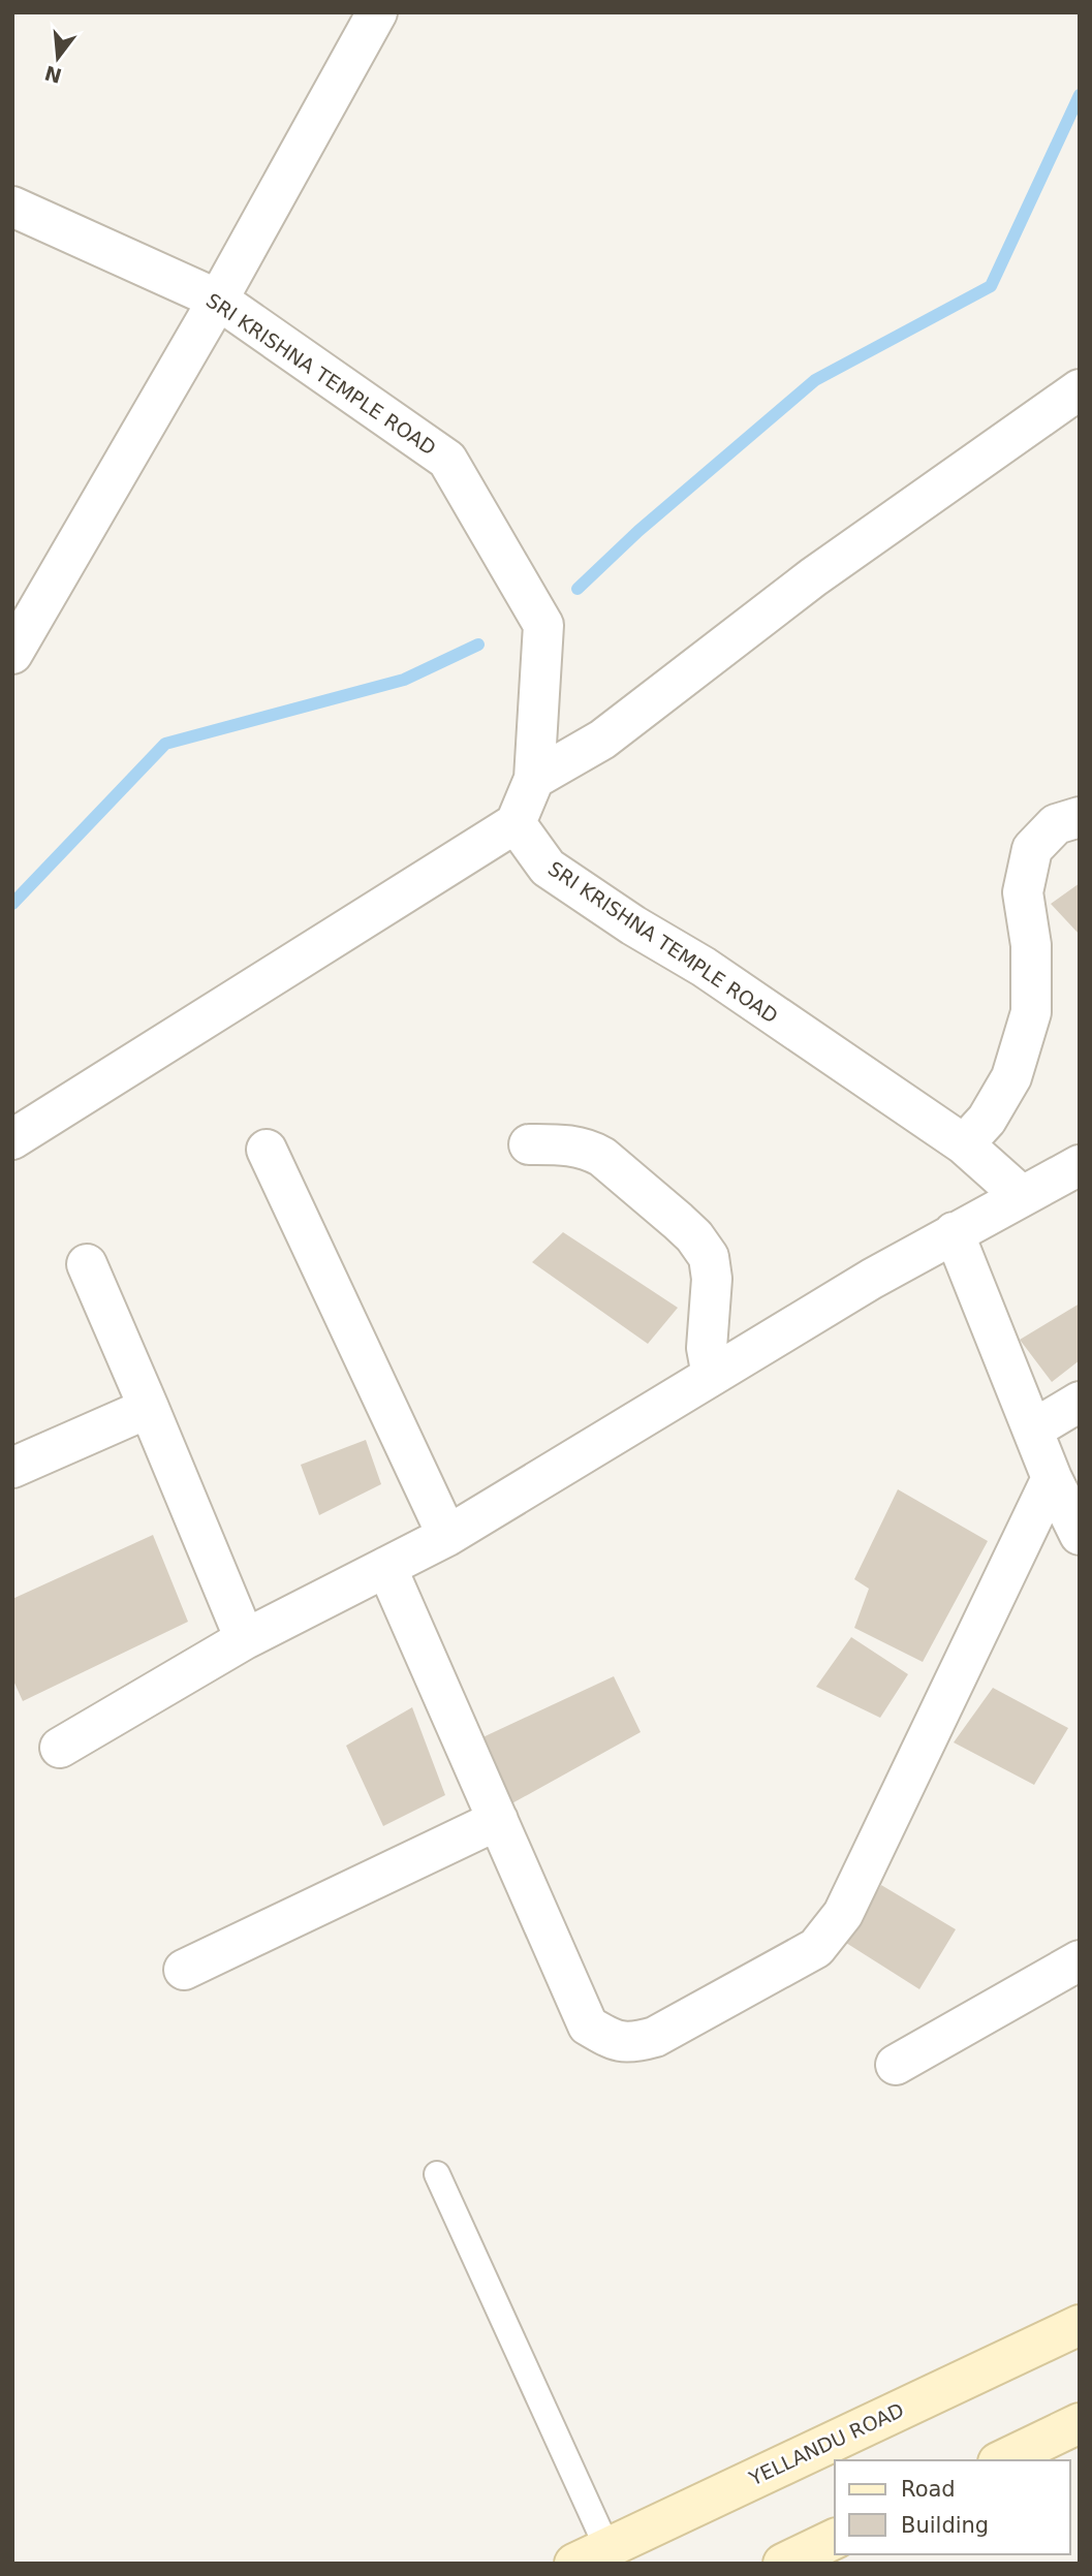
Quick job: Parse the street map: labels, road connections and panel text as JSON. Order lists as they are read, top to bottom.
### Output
{
  "streets": {
    "main road": ["YELLANDU ROAD"],
    "street": ["SRI KRISHNA TEMPLE ROAD"]
  },
  "legend": ["Road", "Building"],
  "north": "bottom"
}
